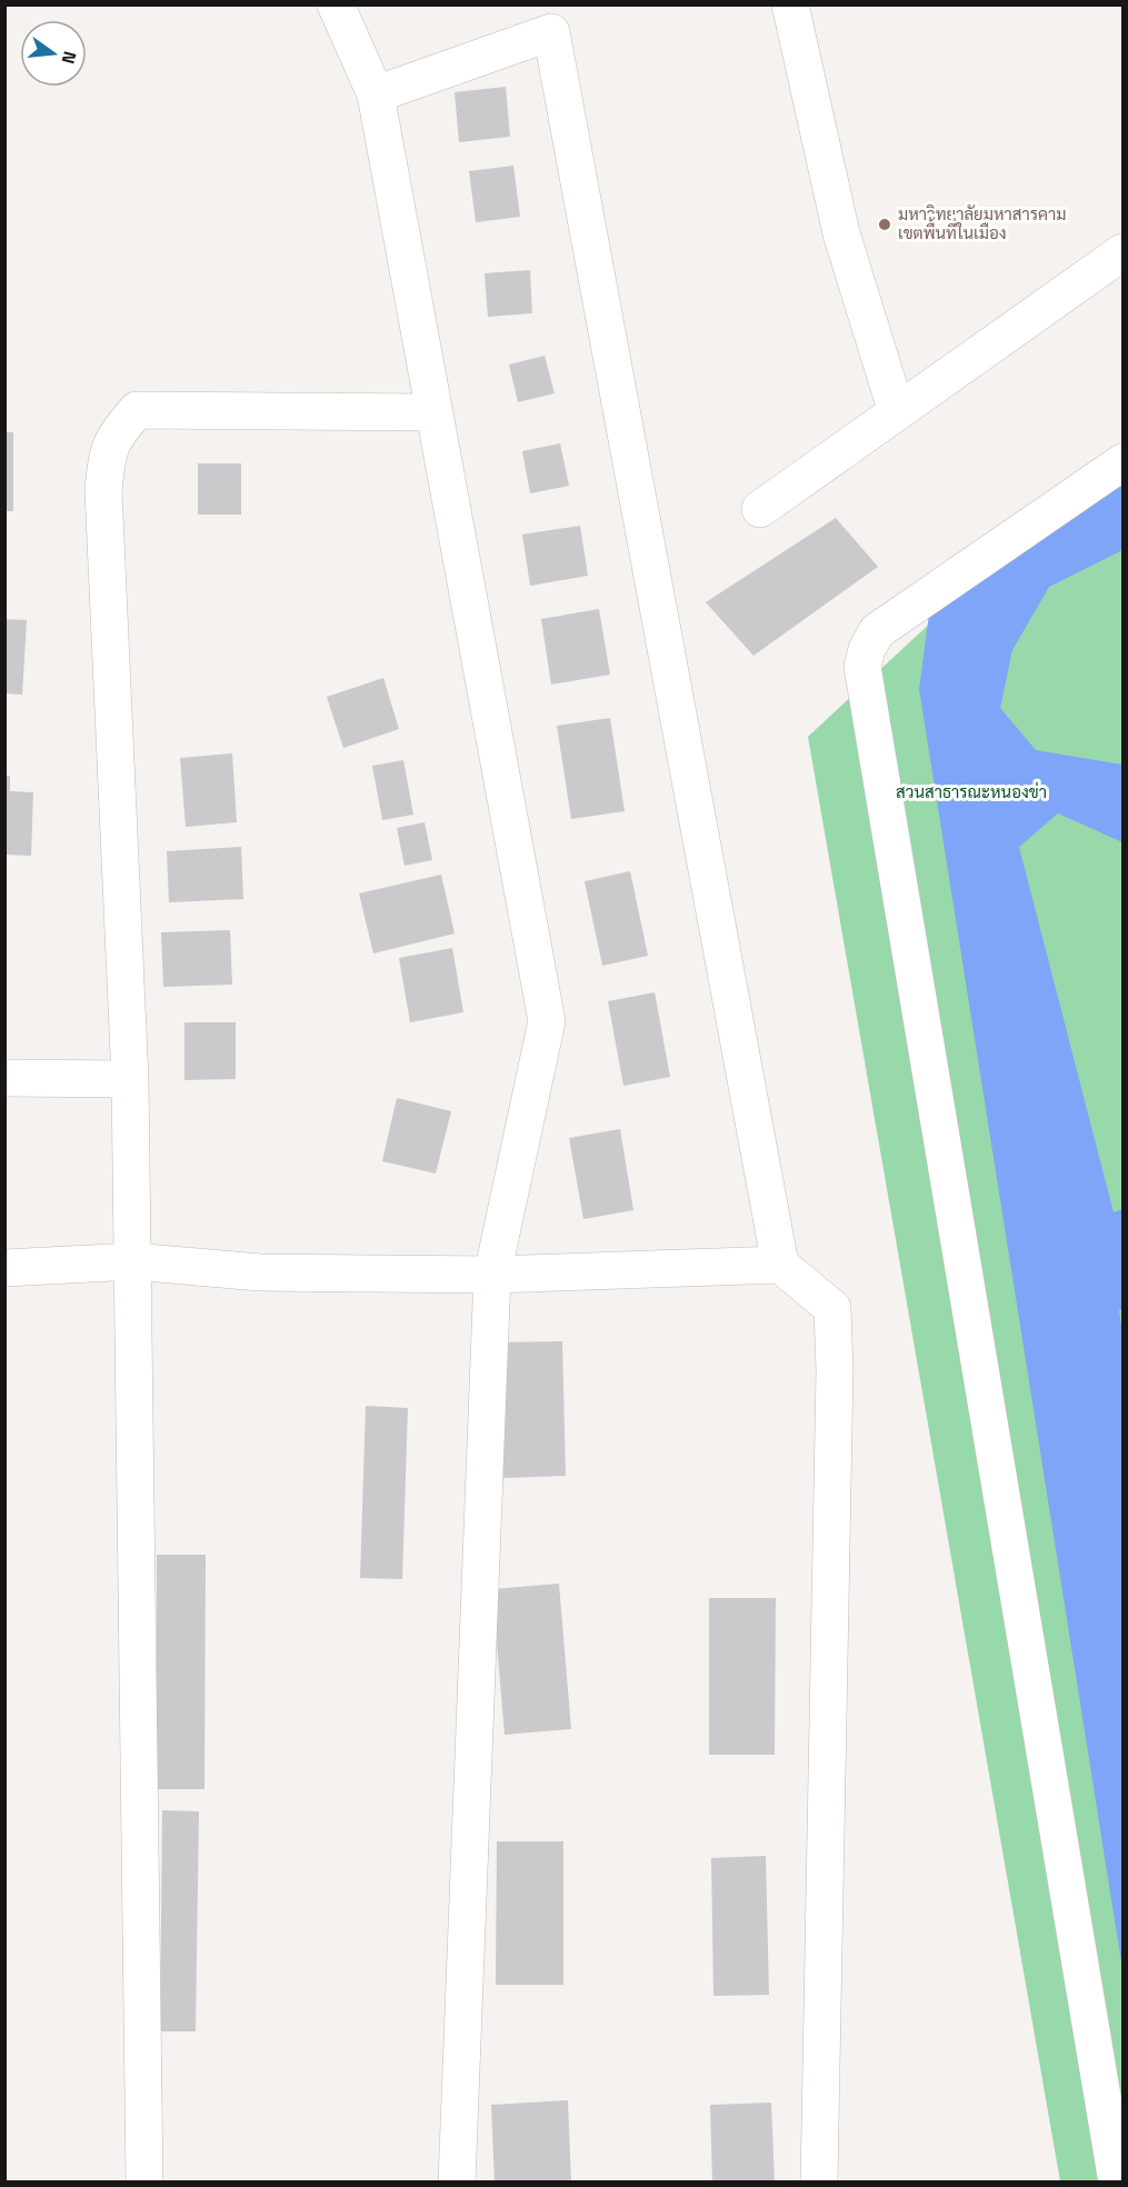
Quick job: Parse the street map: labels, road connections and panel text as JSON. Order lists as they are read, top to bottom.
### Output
{
  "parks": ["สวนสาธารณะหนองข่า"],
  "places": ["มหาวิทยาลัยมหาสารคาม เขตพื้นที่ในเมือง"],
  "north": "right"
}
